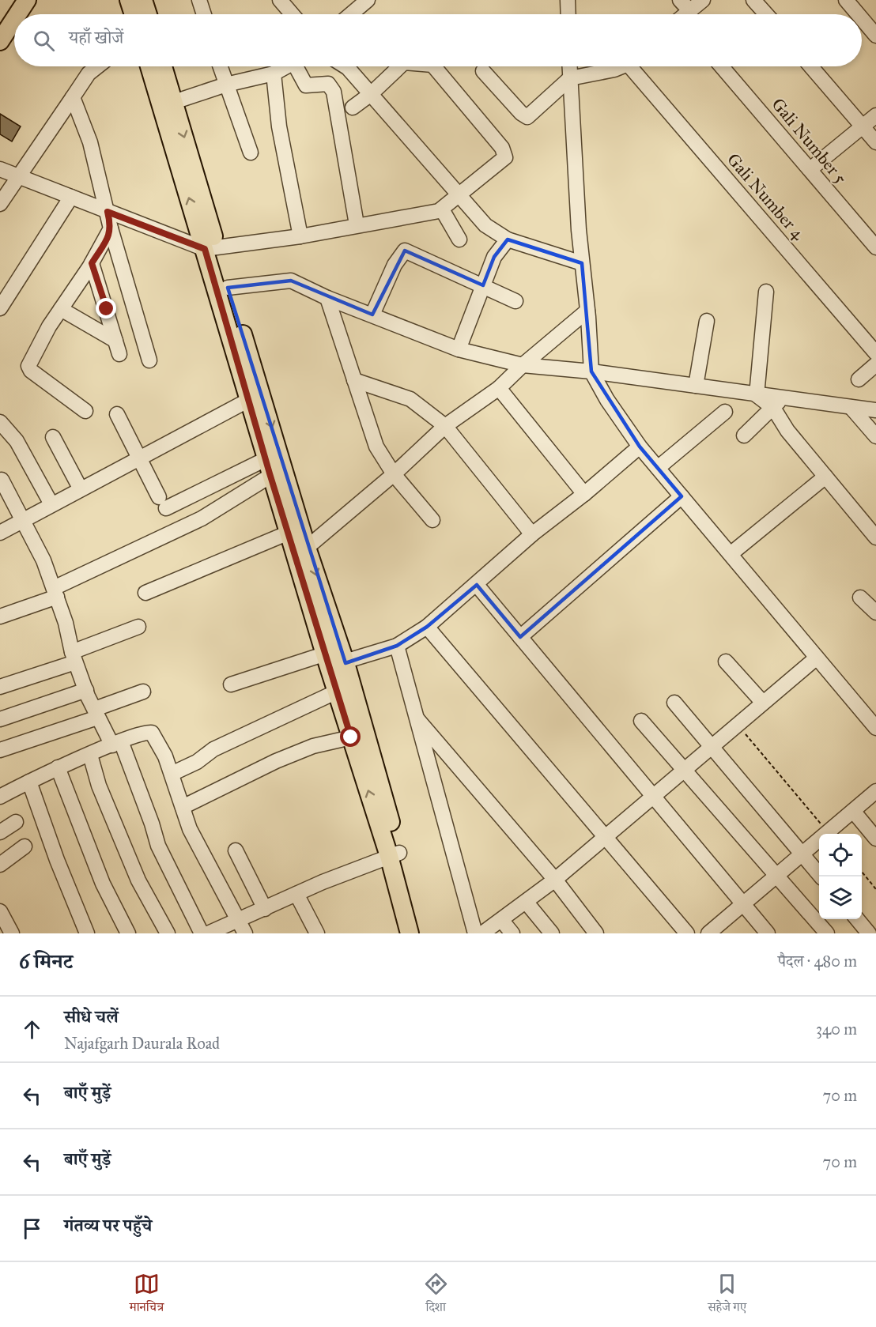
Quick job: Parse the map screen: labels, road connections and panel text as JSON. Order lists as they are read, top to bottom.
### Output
{
  "streets": {
    "street": ["Gali Number 5", "Gali Number 4"]
  },
  "page": {
    "search": "यहाँ खोजें",
    "heading": ["6 मिनट", "पैदल · 480 m"],
    "list": [
      ["सीधे चलें", "Najafgarh Daurala Road", "340 m"],
      ["बाएँ मुड़ें", "70 m"],
      ["बाएँ मुड़ें", "70 m"],
      "गंतव्य पर पहुँचे"
    ],
    "nav": ["मानचित्र", "दिशा", "सहेजे गए"]
  }
}
